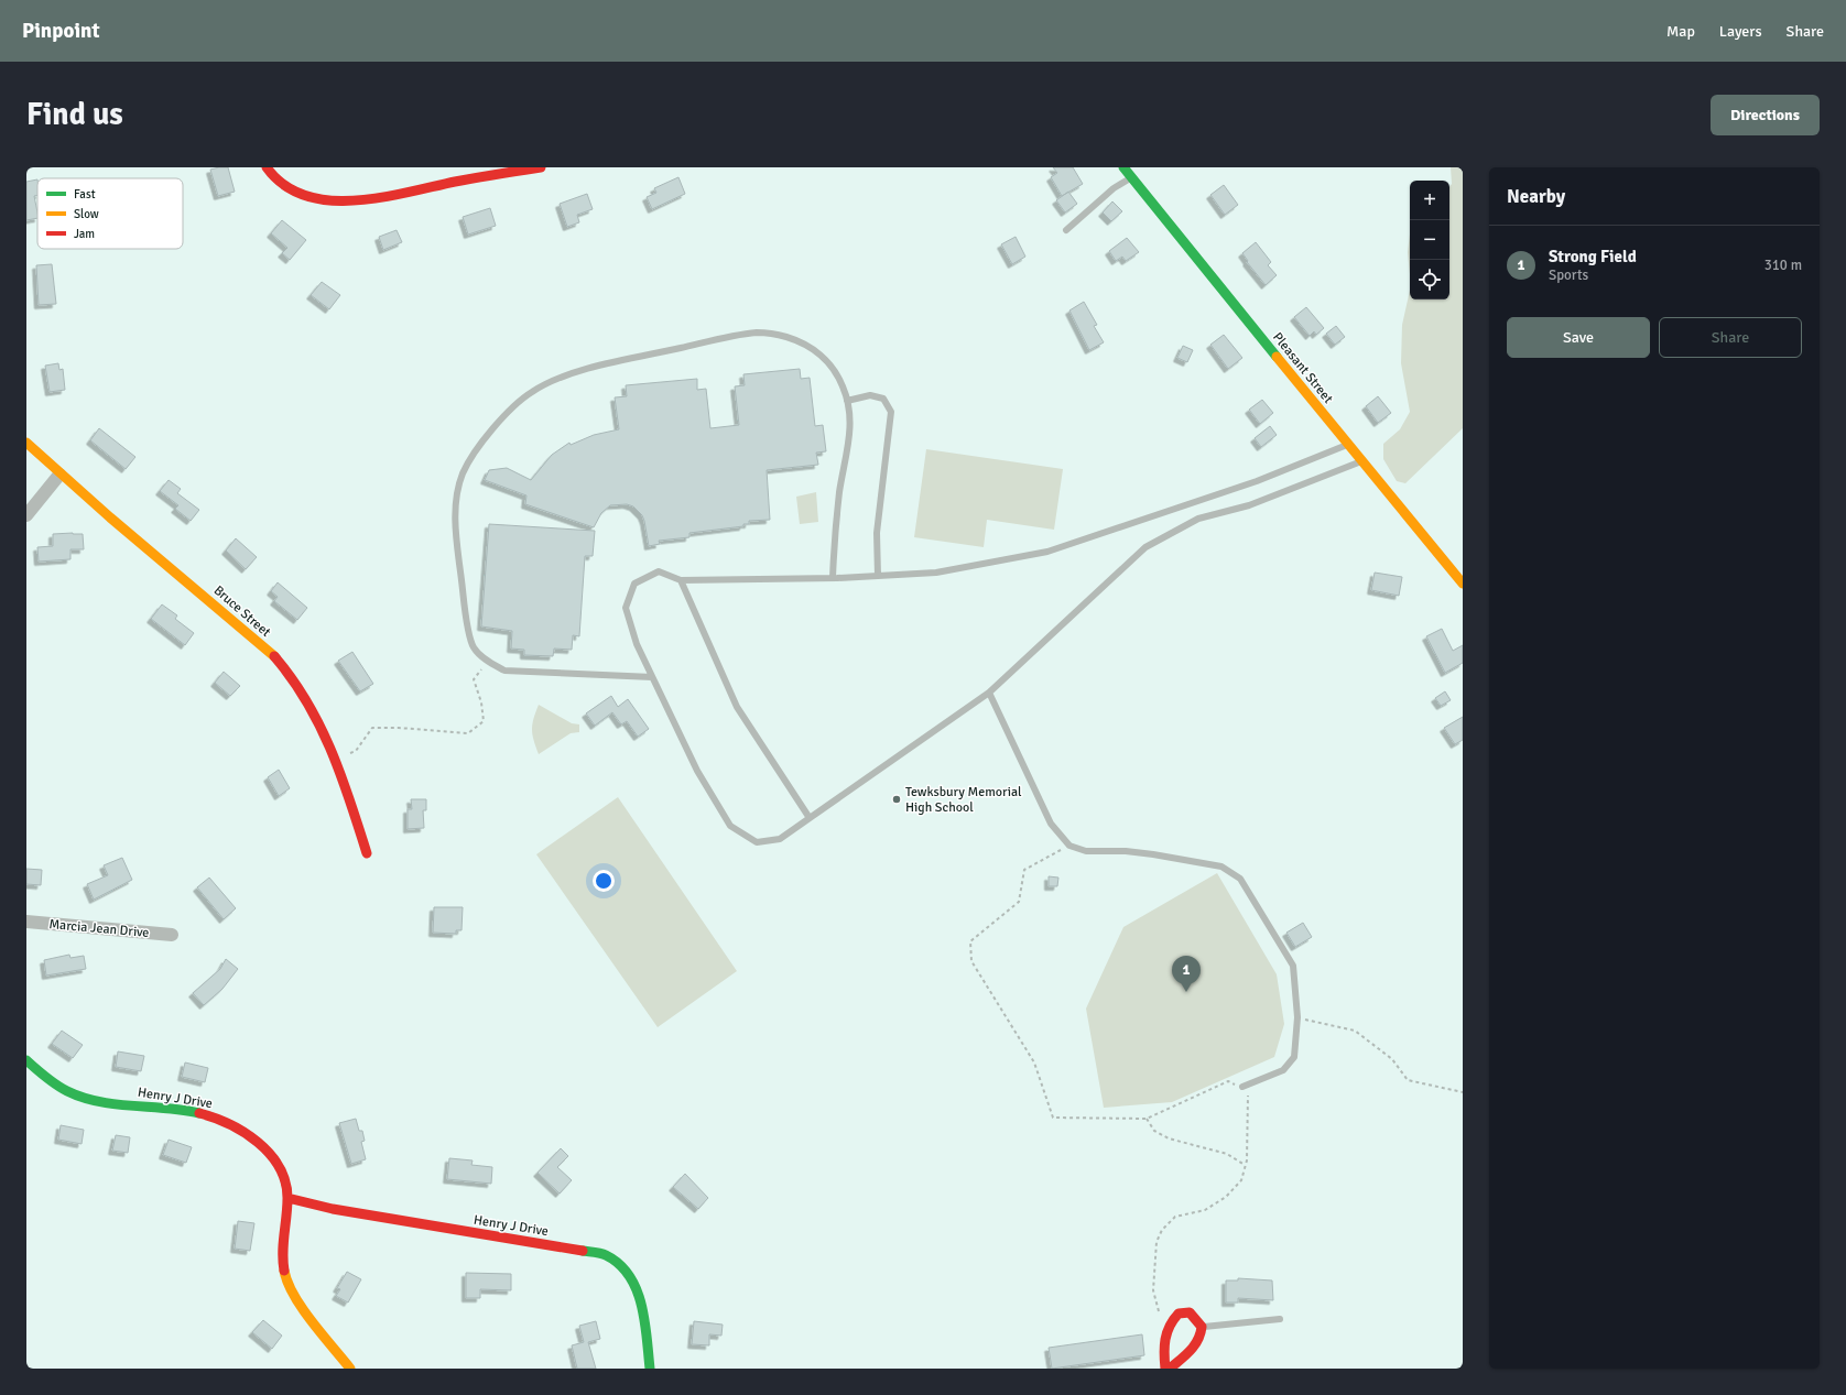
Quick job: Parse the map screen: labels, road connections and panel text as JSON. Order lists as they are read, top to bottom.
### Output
{
  "streets": {
    "street": [
      "Pleasant Street",
      "Bruce Street",
      "Marcia Jean Drive",
      "Henry J Drive"
    ]
  },
  "places": ["Tewksbury Memorial High School"],
  "legend": ["Fast", "Slow", "Jam"],
  "page": {
    "header": "Pinpoint",
    "nav": ["Map", "Layers", "Share"],
    "buttons": [
      "Directions",
      ["Save", "Share"]
    ],
    "title": "Find us",
    "heading": "Nearby",
    "map_buttons": ["+", "−"],
    "list": [
      {
        "mark": "1",
        "name": "Strong Field",
        "note": "Sports",
        "value": "310 m"
      }
    ],
    "pins": "1"
  }
}
